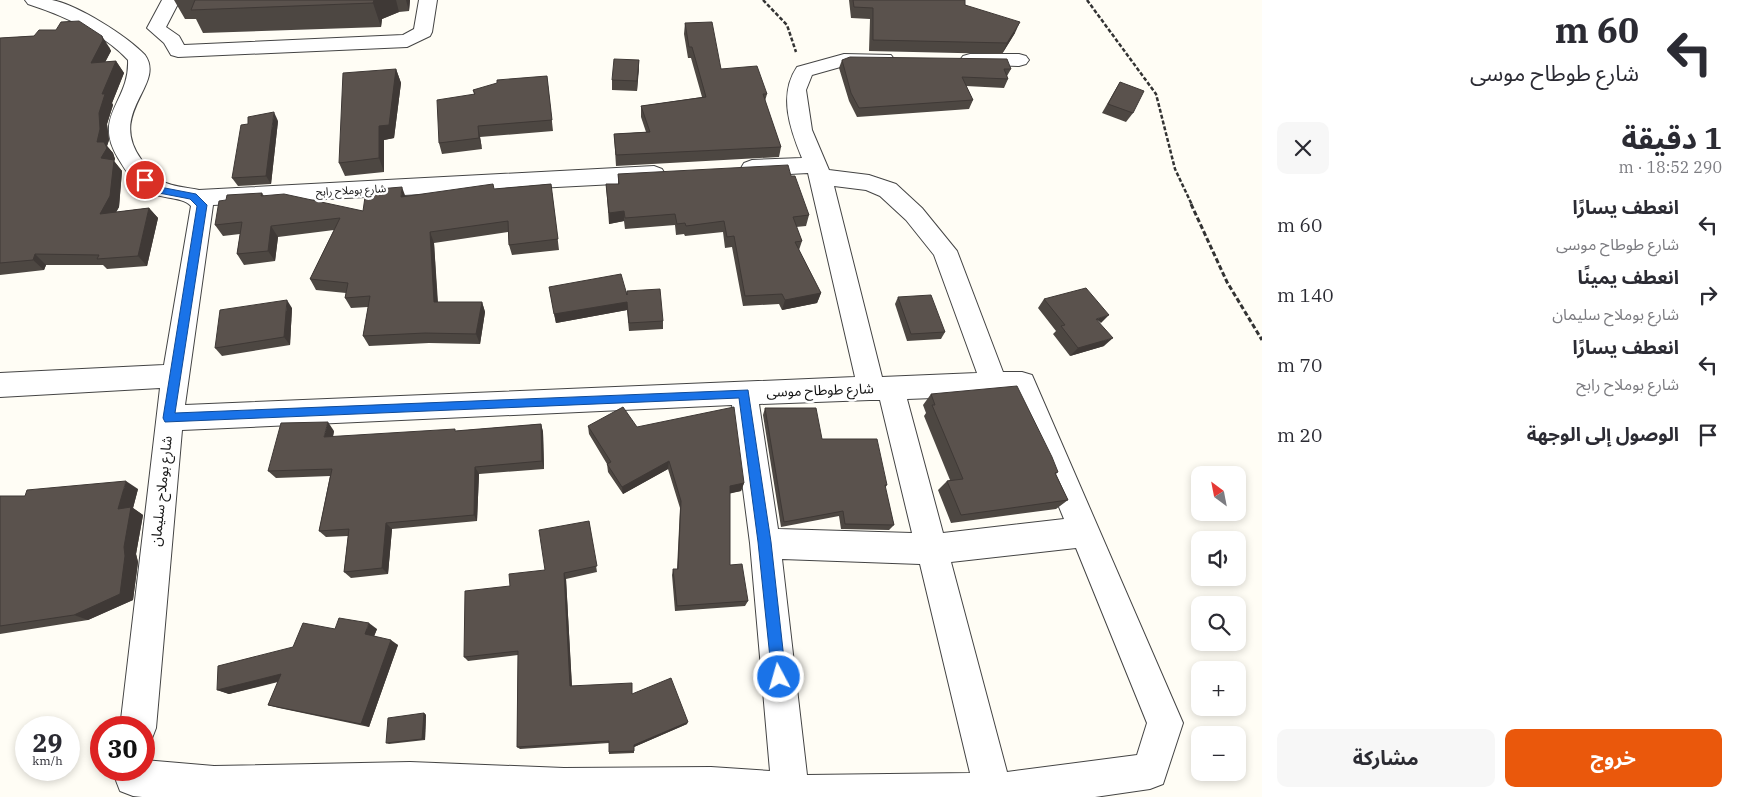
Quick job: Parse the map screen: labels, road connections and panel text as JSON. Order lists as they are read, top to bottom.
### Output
{
  "streets": {
    "street": ["شارع بوملاح رابح", "شارع طوطاح موسى", "شارع بوملاح سليمان"]
  },
  "crossings": [
    ["شارع بوملاح رابح", "شارع بوملاح سليمان"],
    ["شارع طوطاح موسى", "شارع بوملاح سليمان"]
  ],
  "north": "top left",
  "page": {
    "turn": ["60 m", "شارع طوطاح موسى"],
    "heading": ["1 دقيقة", "290 m · 18:52"],
    "list": [
      {
        "name": "انعطف يسارًا",
        "note": "شارع طوطاح موسى",
        "value": "60 m"
      },
      {
        "name": "انعطف يمينًا",
        "note": "شارع بوملاح سليمان",
        "value": "140 m"
      },
      {
        "name": "انعطف يسارًا",
        "note": "شارع بوملاح رابح",
        "value": "70 m"
      },
      {
        "name": "الوصول إلى الوجهة",
        "value": "20 m"
      }
    ],
    "map_buttons": ["+", "−"],
    "speed": "29 km/h",
    "limit": "30",
    "buttons": ["خروج", "مشاركة"]
  }
}
